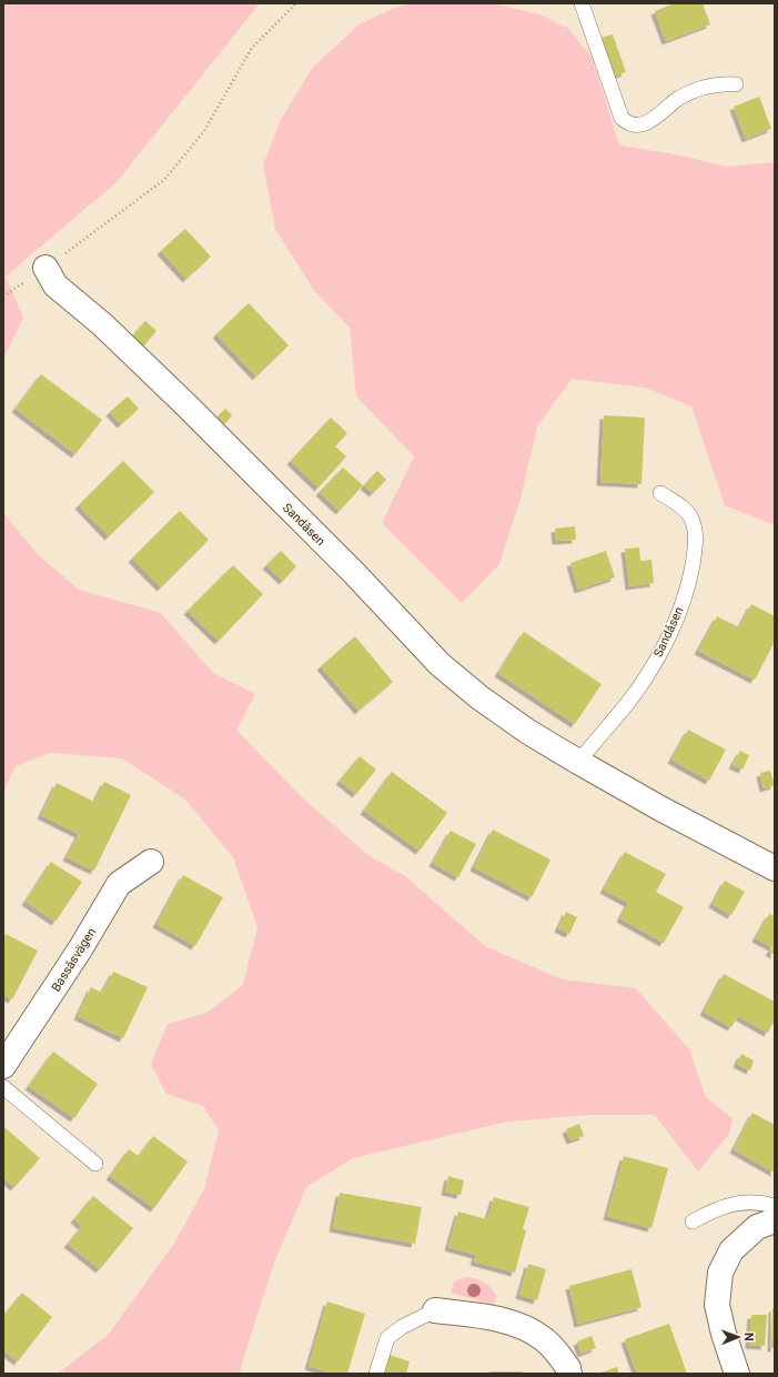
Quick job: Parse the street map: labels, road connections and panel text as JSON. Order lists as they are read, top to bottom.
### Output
{
  "streets": {
    "street": ["Sandåsen", "Bassåsvägen"]
  },
  "north": "right"
}
